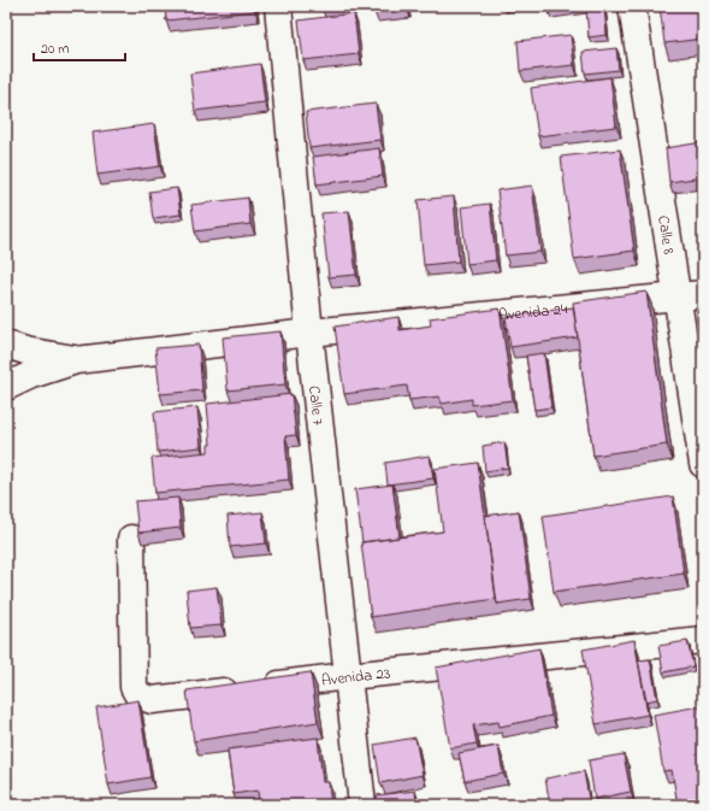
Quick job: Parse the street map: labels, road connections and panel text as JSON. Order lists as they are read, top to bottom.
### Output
{
  "streets": {
    "street": [
      "Calle 8",
      "Avenida 24",
      "Calle 7",
      "Avenida 23"
    ]
  },
  "crossings": [
    ["Calle 8", "Avenida 24"],
    ["Avenida 24", "Calle 7"],
    ["Calle 7", "Avenida 23"]
  ],
  "scale_bar": "20 m"
}
